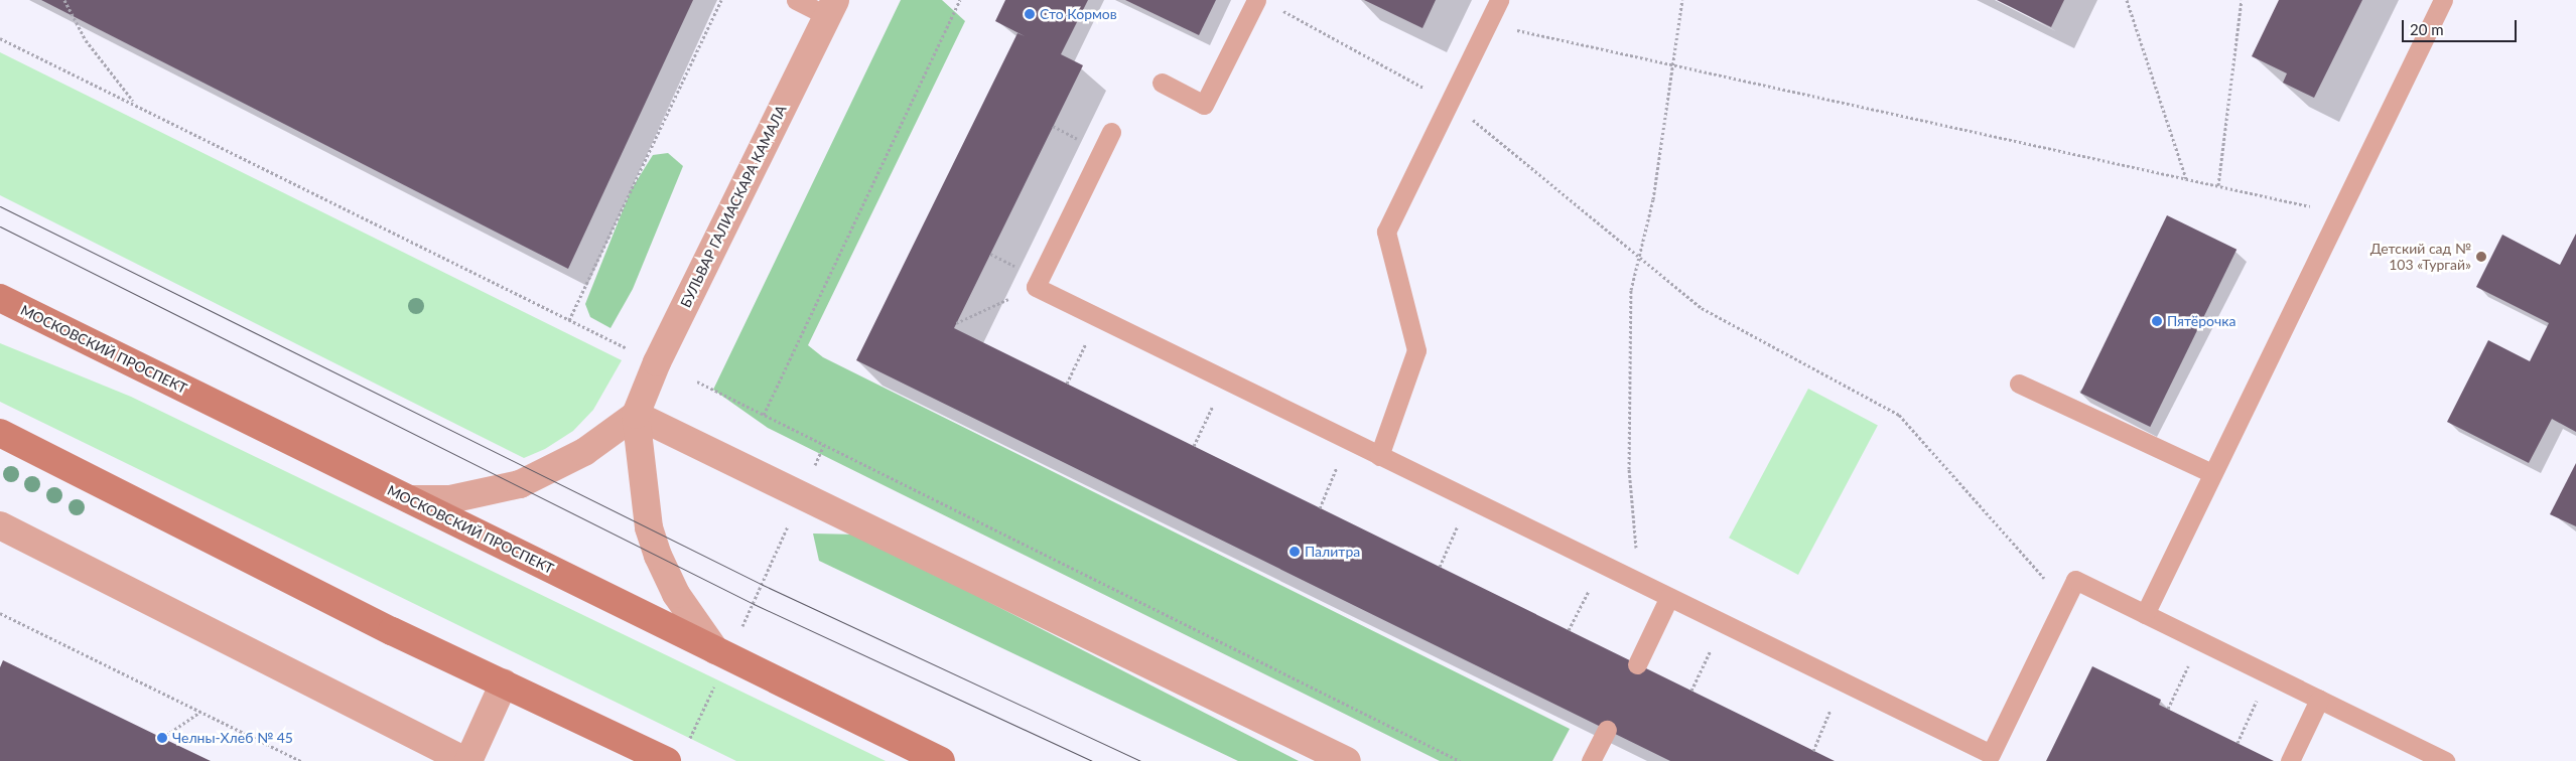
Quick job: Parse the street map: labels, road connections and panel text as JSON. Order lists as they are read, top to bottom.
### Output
{
  "streets": {
    "main road": ["МОСКОВСКИЙ ПРОСПЕКТ"],
    "street": ["БУЛЬВАР ГАЛИАСКАРА КАМАЛА"]
  },
  "crossings": [
    ["БУЛЬВАР ГАЛИАСКАРА КАМАЛА", "МОСКОВСКИЙ ПРОСПЕКТ"]
  ],
  "places": [
    "Сто Кормов",
    "Детский сад № 103 «Тургай»",
    "Пятёрочка",
    "Палитра",
    "Челны-Хлеб № 45"
  ],
  "scale_bar": "20 m"
}
